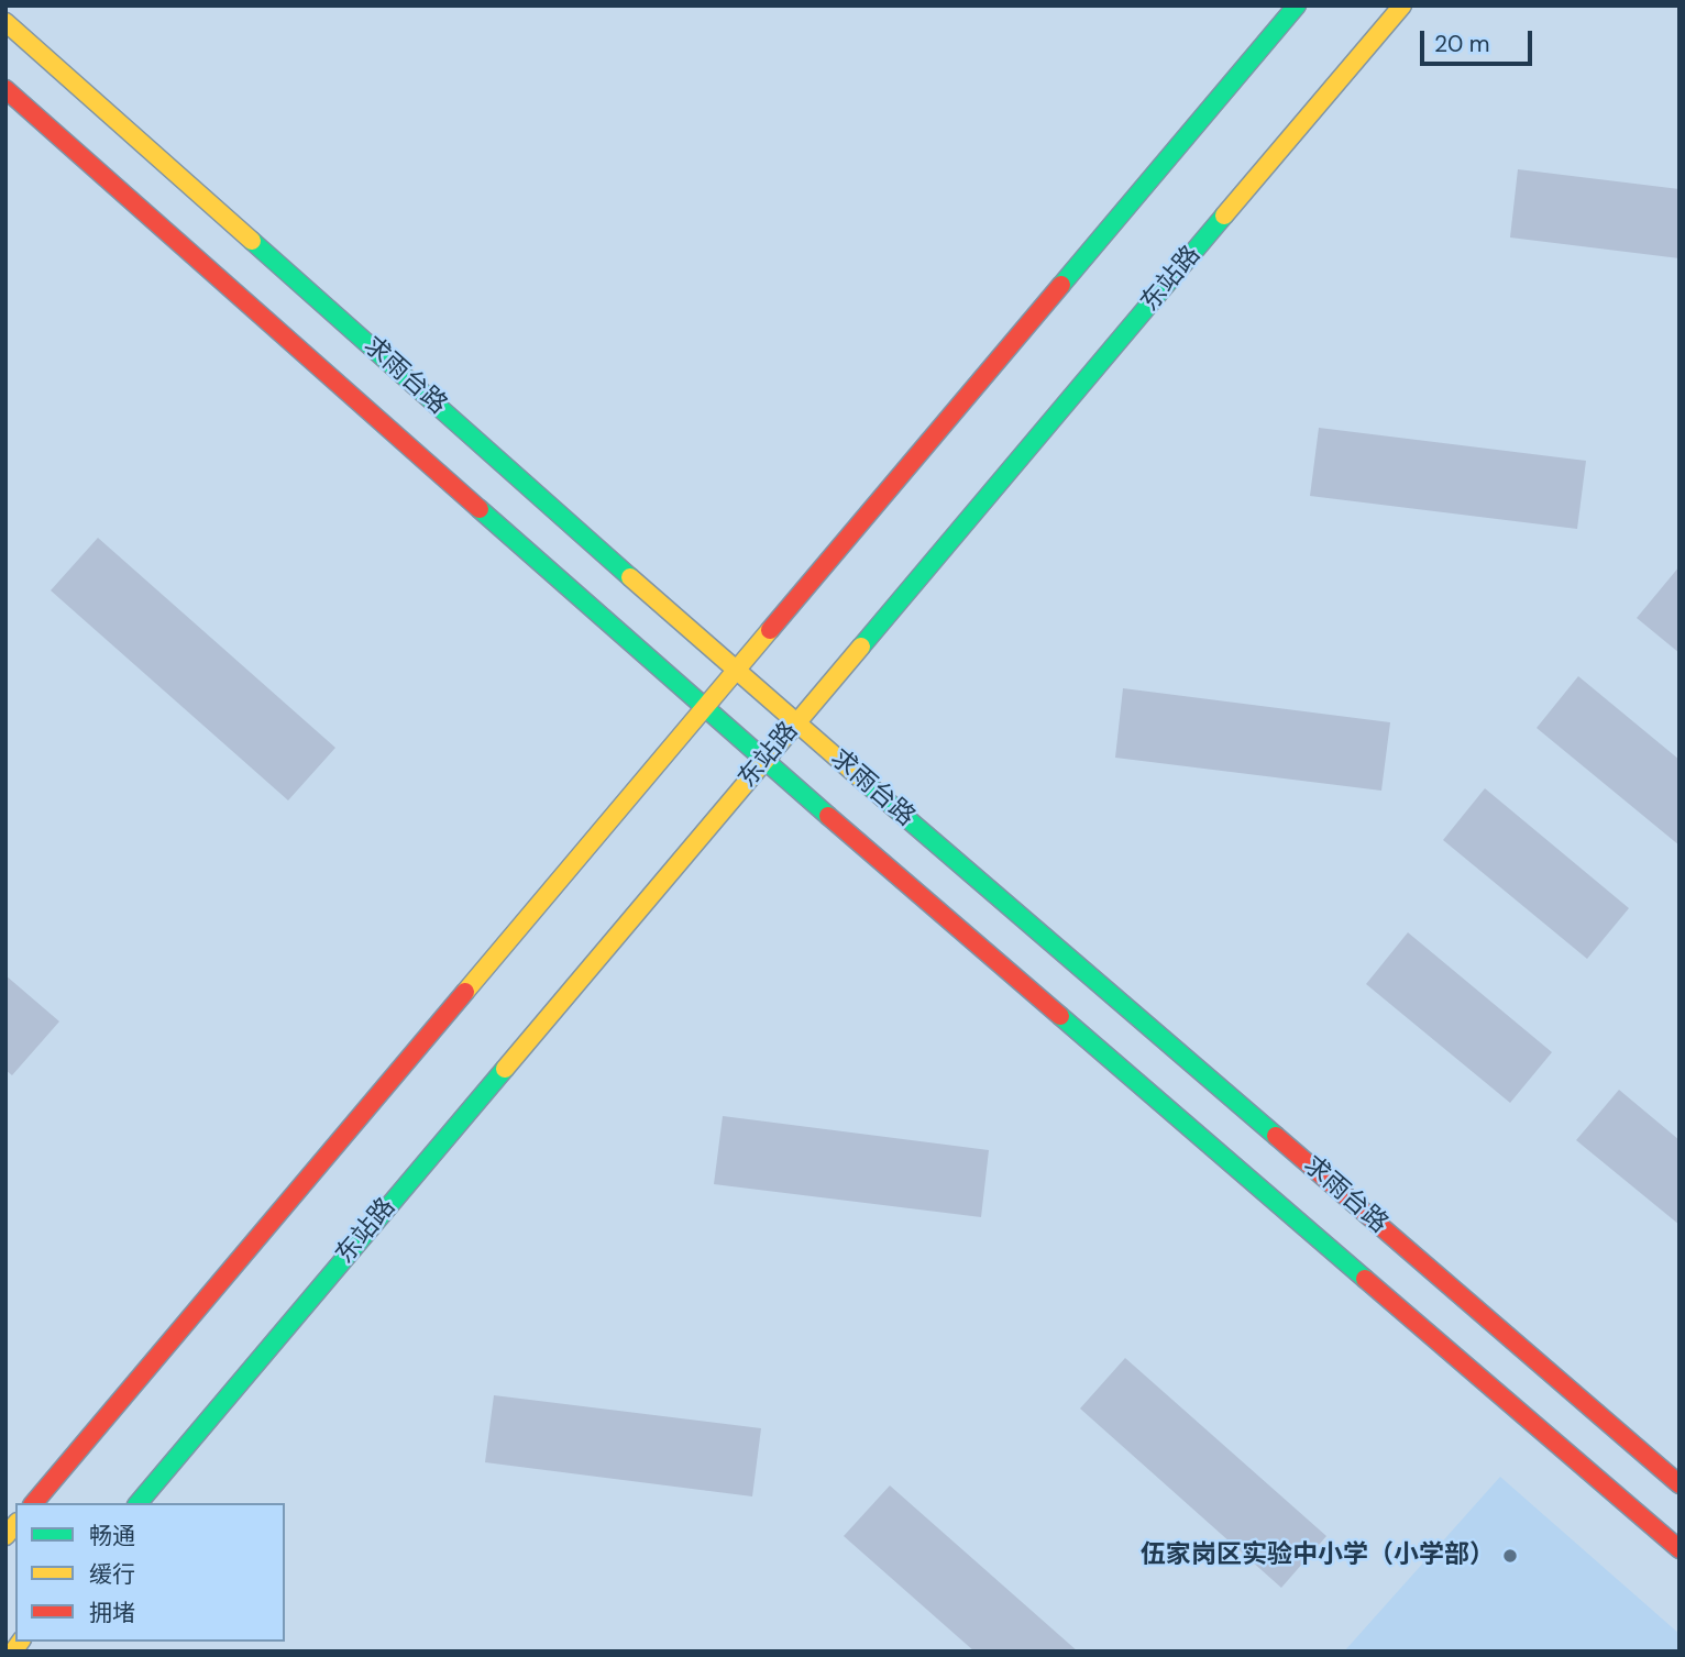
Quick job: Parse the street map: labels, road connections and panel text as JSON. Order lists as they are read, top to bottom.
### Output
{
  "streets": {
    "street": ["东站路", "求雨台路"]
  },
  "crossings": [
    ["东站路", "求雨台路"]
  ],
  "places": ["伍家岗区实验中小学（小学部）"],
  "legend": ["畅通", "缓行", "拥堵"],
  "scale_bar": "20 m"
}
